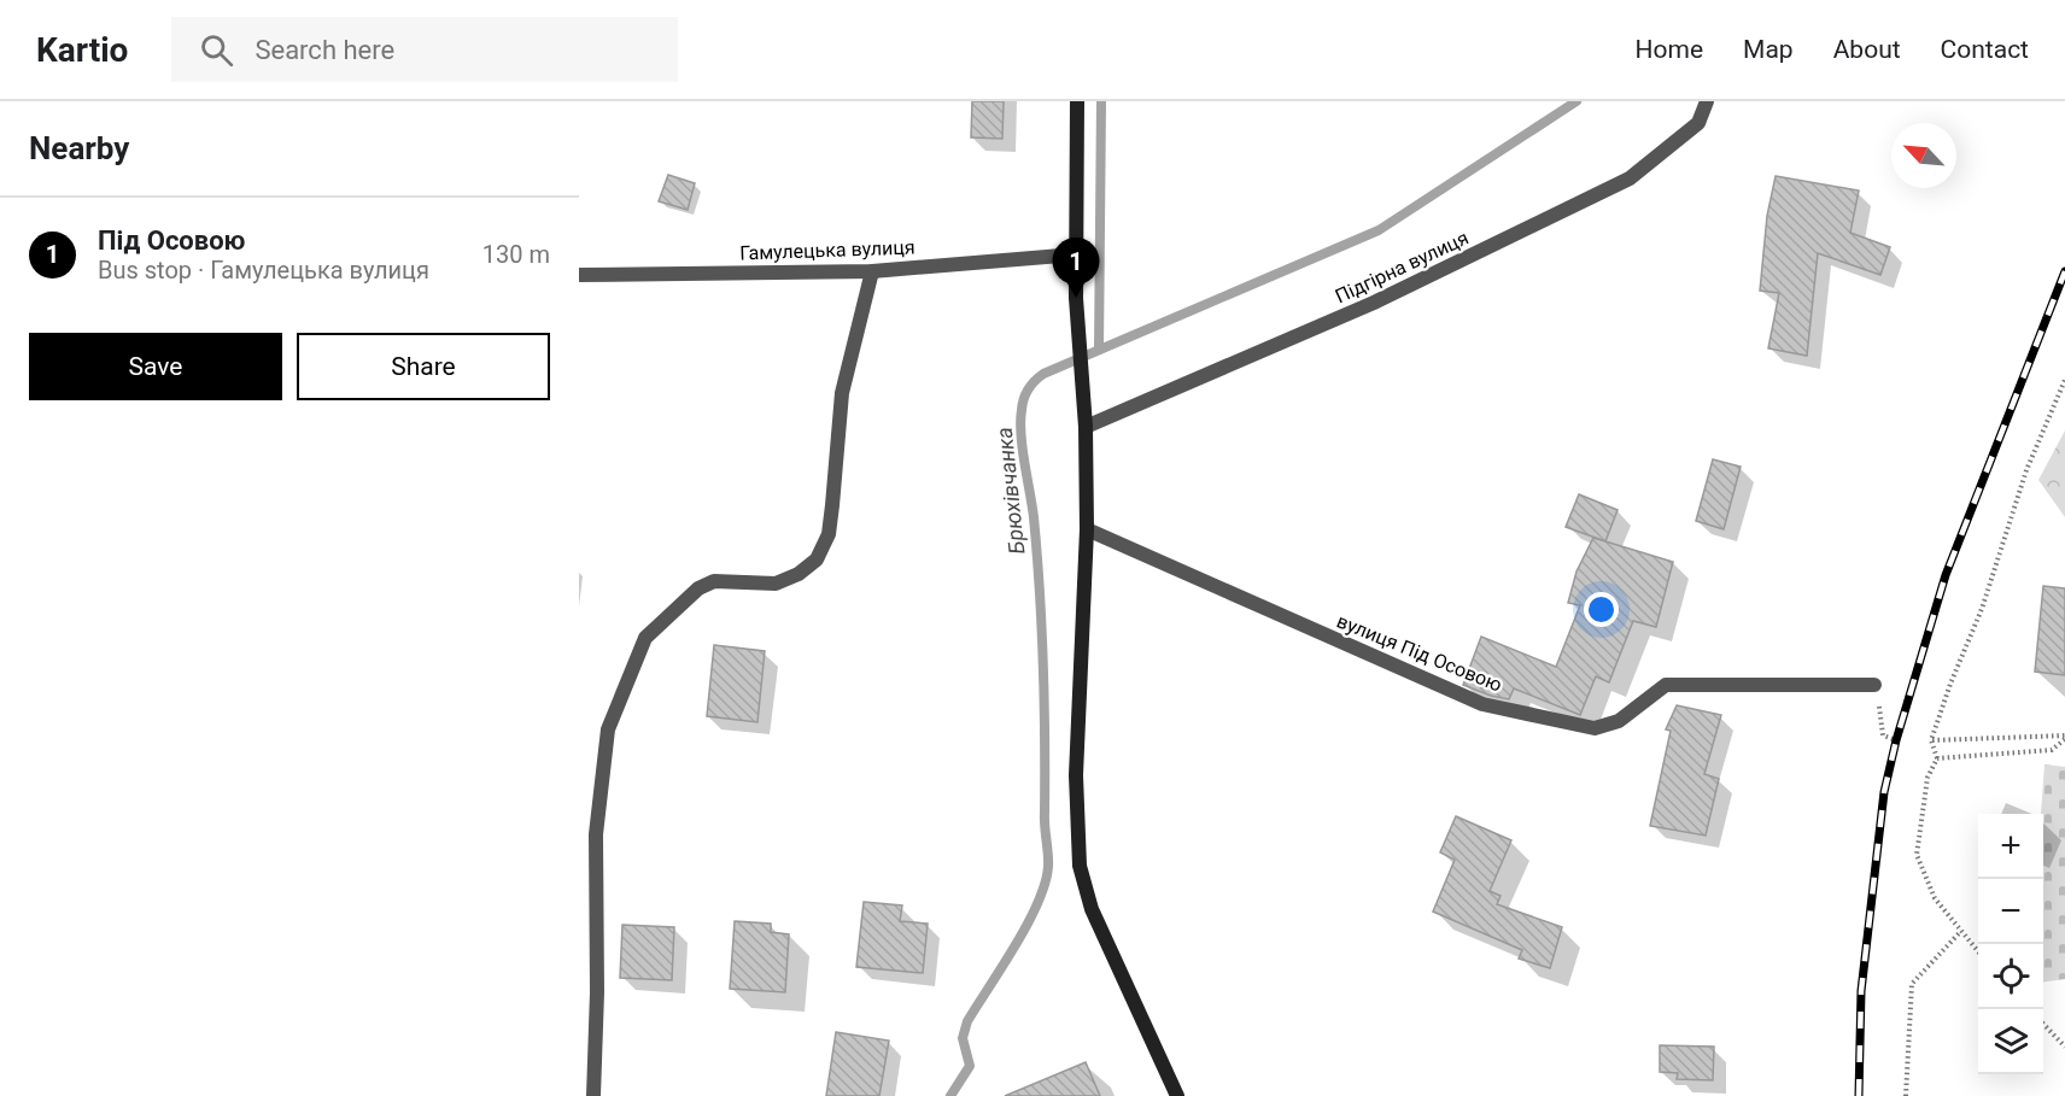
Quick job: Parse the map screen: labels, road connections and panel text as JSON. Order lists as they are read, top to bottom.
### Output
{
  "streets": {
    "street": ["Гамулецька вулиця", "Підгірна вулиця", "вулиця Під Осовою"]
  },
  "water": ["Брюхівчанка"],
  "north": "top left",
  "page": {
    "header": "Kartio",
    "search": "Search here",
    "nav": [
      "Home",
      "Map",
      "About",
      "Contact"
    ],
    "heading": "Nearby",
    "list": [
      {
        "mark": "1",
        "name": "Під Осовою",
        "note": "Bus stop · Гамулецька вулиця",
        "value": "130 m"
      }
    ],
    "pins": "1",
    "buttons": ["Save", "Share"],
    "map_buttons": ["+", "−"]
  }
}
